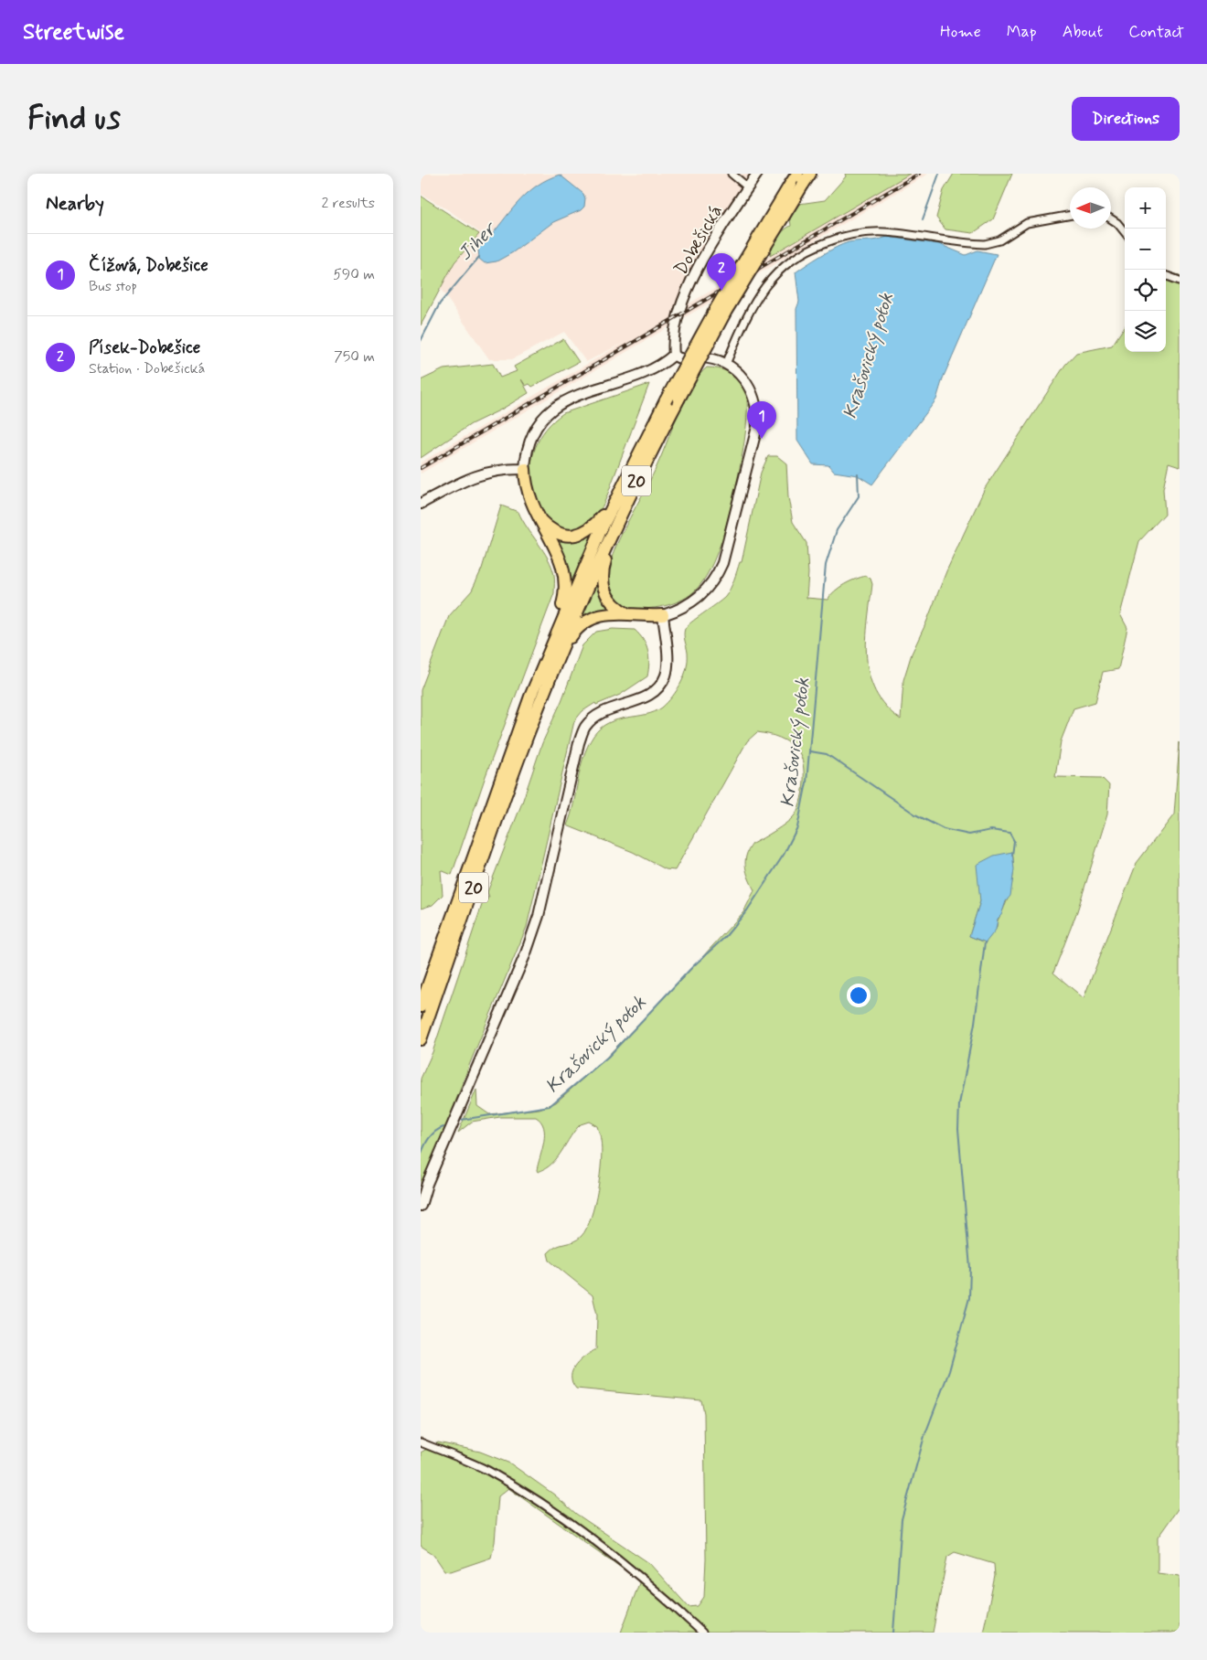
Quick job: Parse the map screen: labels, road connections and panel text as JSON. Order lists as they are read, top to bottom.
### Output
{
  "streets": {
    "highway": ["20"],
    "street": ["Dobešická"]
  },
  "water": ["Jiher", "Krašovický potok"],
  "north": "left",
  "page": {
    "header": "Streetwise",
    "nav": [
      "Home",
      "Map",
      "About",
      "Contact"
    ],
    "buttons": "Directions",
    "title": "Find us",
    "heading": ["Nearby", "2 results"],
    "map_buttons": ["+", "−"],
    "list": [
      {
        "mark": "1",
        "name": "Čížová, Dobešice",
        "note": "Bus stop",
        "value": "590 m"
      },
      {
        "mark": "2",
        "name": "Písek-Dobešice",
        "note": "Station · Dobešická",
        "value": "750 m"
      }
    ],
    "pins": ["2", "1"]
  }
}
